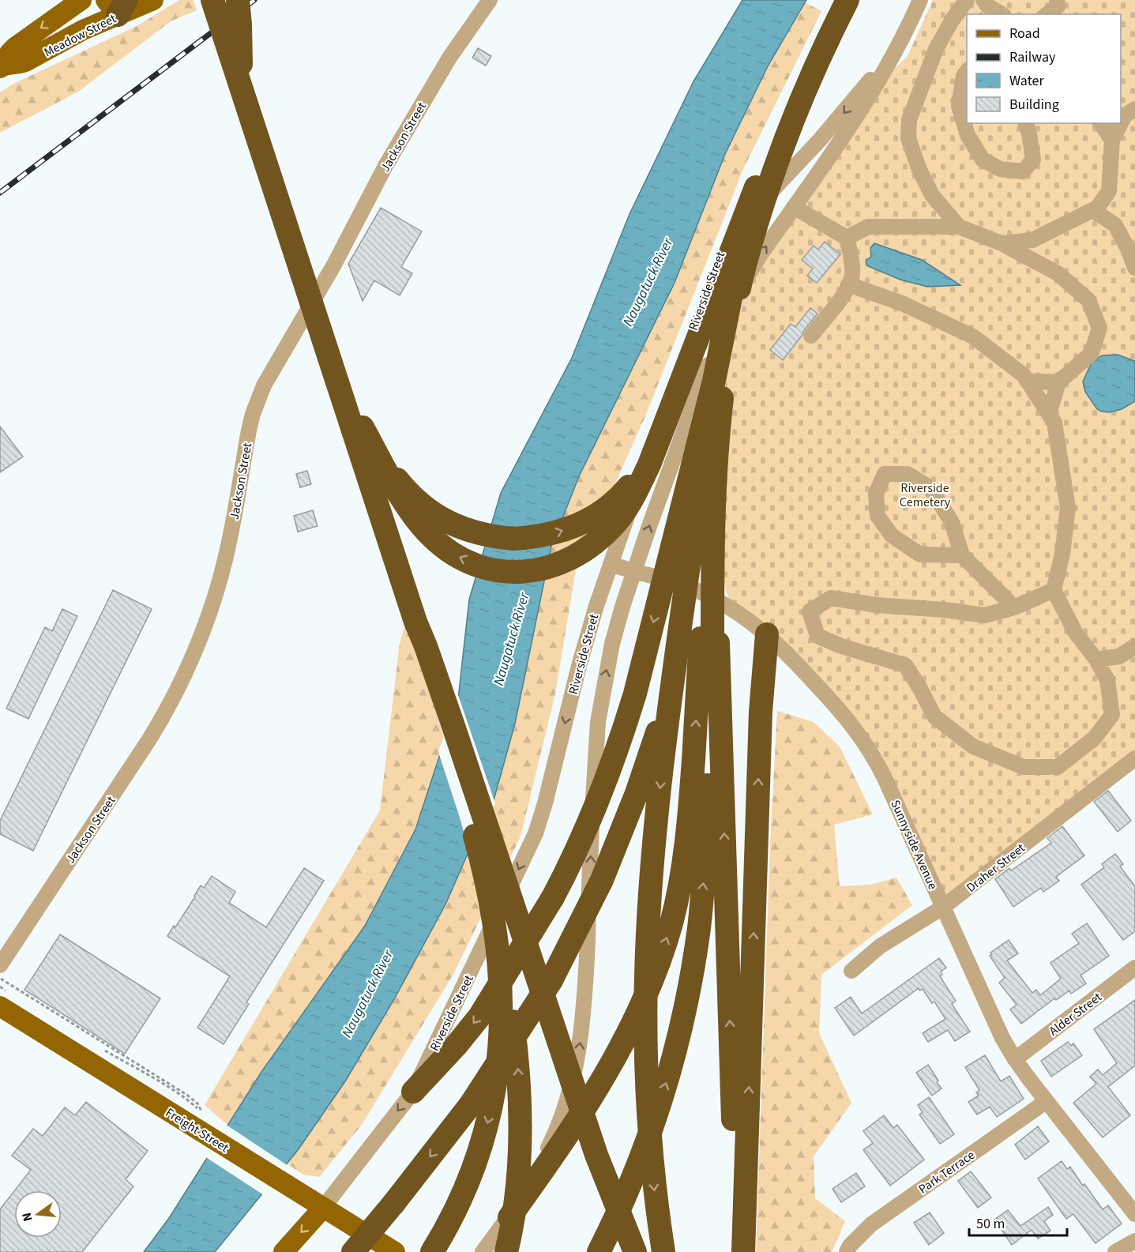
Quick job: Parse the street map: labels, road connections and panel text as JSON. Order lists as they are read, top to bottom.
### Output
{
  "streets": {
    "main road": ["Meadow Street", "Riverside Street", "Freight Street"],
    "street": [
      "Jackson Street",
      "Sunnyside Avenue",
      "Draher Street",
      "Alder Street",
      "Park Terrace"
    ]
  },
  "crossings": [
    ["Riverside Street", "Sunnyside Avenue"],
    ["Riverside Street", "Freight Street"],
    ["Sunnyside Avenue", "Draher Street"],
    ["Sunnyside Avenue", "Alder Street"],
    ["Sunnyside Avenue", "Park Terrace"]
  ],
  "water": ["Naugatuck River"],
  "parks": ["Riverside Cemetery"],
  "legend": [
    "Road",
    "Railway",
    "Water",
    "Building"
  ],
  "scale_bar": "50 m",
  "north": "left"
}
